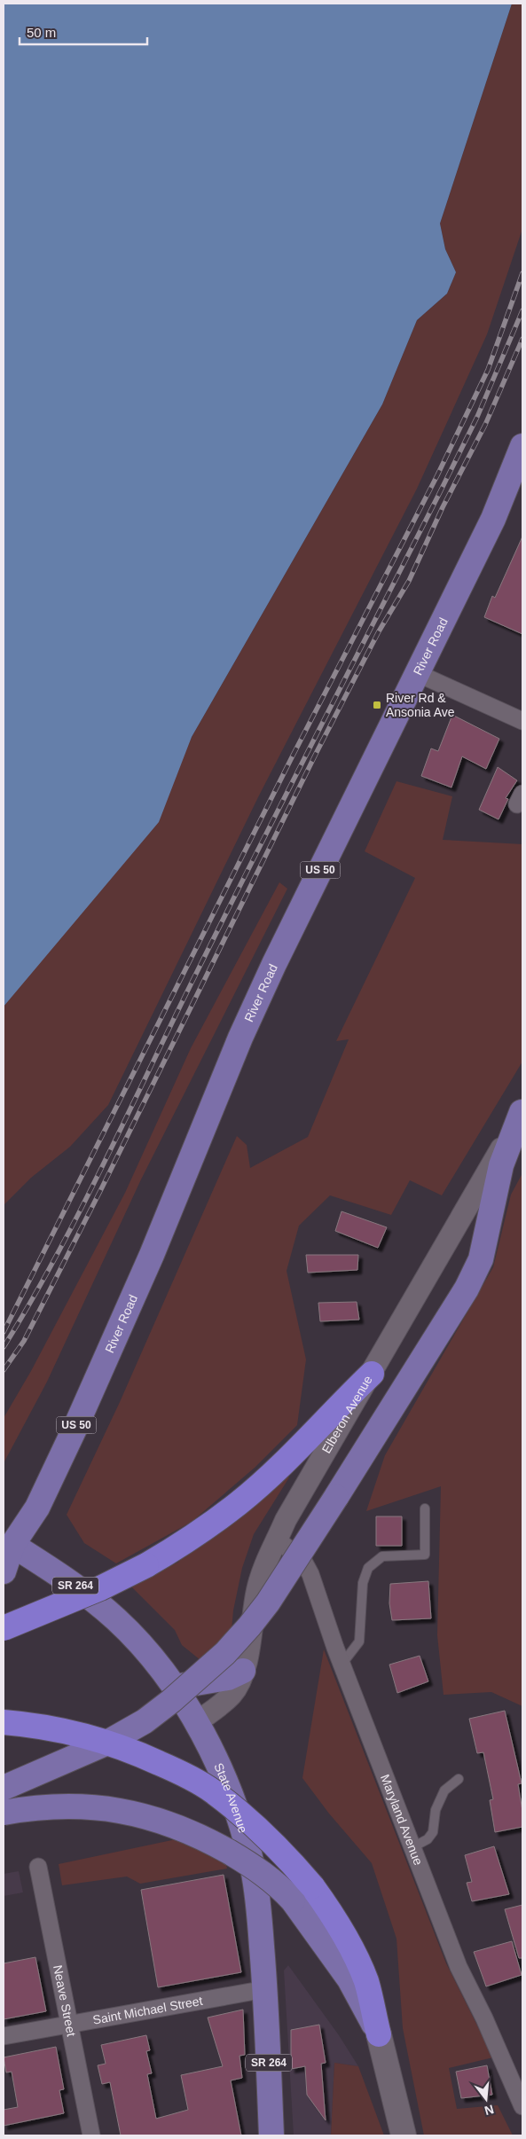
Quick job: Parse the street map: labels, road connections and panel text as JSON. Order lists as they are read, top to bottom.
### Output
{
  "streets": {
    "main road": [
      "River Road",
      "US 50",
      "SR 264",
      "State Avenue"
    ],
    "street": [
      "Elberon Avenue",
      "Maryland Avenue",
      "Neave Street",
      "Saint Michael Street"
    ]
  },
  "crossings": [
    ["River Road", "State Avenue"],
    ["Elberon Avenue", "State Avenue"],
    ["Elberon Avenue", "Maryland Avenue"],
    ["State Avenue", "Saint Michael Street"],
    ["Neave Street", "Saint Michael Street"]
  ],
  "places": {
    "transit": ["River Rd & Ansonia Ave"]
  },
  "scale_bar": "50 m",
  "north": "bottom"
}
